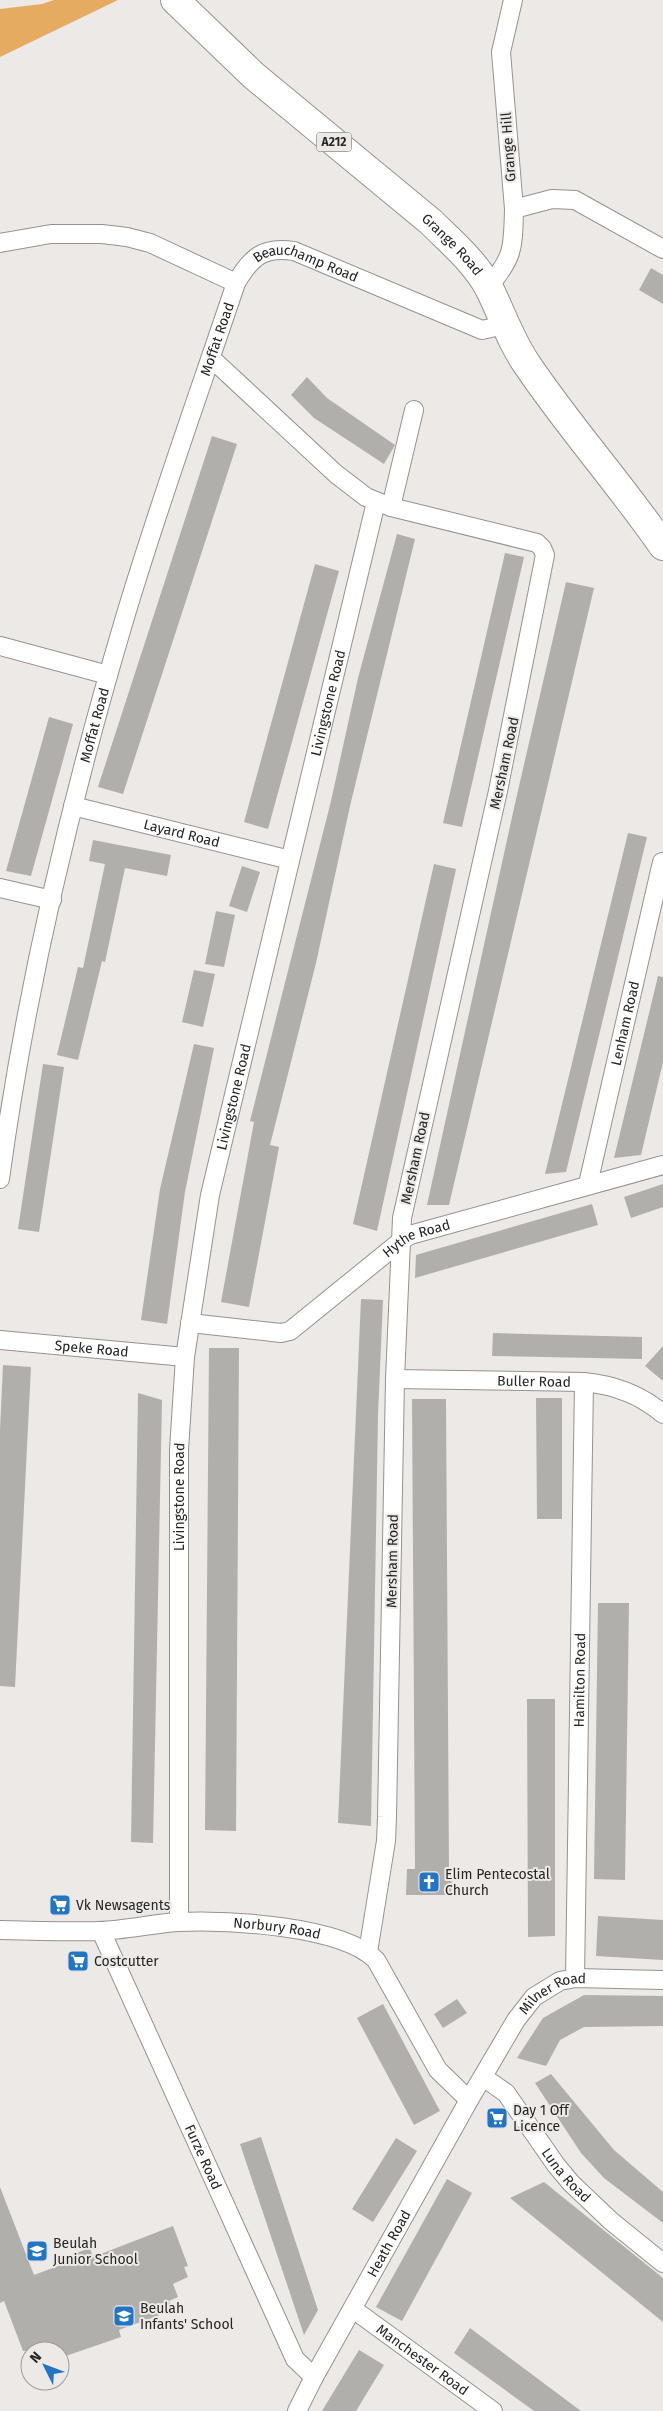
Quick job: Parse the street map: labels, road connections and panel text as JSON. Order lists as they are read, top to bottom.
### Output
{
  "streets": {
    "main road": ["A212", "Grange Road"],
    "street": [
      "Grange Hill",
      "Beauchamp Road",
      "Moffat Road",
      "Livingstone Road",
      "Mersham Road",
      "Layard Road",
      "Lenham Road",
      "Hythe Road",
      "Speke Road",
      "Buller Road",
      "Hamilton Road",
      "Norbury Road",
      "Milner Road",
      "Furze Road",
      "Luna Road",
      "Heath Road",
      "Manchester Road"
    ]
  },
  "crossings": [
    ["Grange Hill", "Grange Road"],
    ["Grange Road", "Beauchamp Road"],
    ["Beauchamp Road", "Moffat Road"],
    ["Moffat Road", "Layard Road"],
    ["Livingstone Road", "Mersham Road"],
    ["Livingstone Road", "Layard Road"],
    ["Livingstone Road", "Hythe Road"],
    ["Livingstone Road", "Speke Road"],
    ["Livingstone Road", "Norbury Road"],
    ["Mersham Road", "Hythe Road"],
    ["Mersham Road", "Buller Road"],
    ["Mersham Road", "Norbury Road"],
    ["Lenham Road", "Hythe Road"],
    ["Buller Road", "Hamilton Road"],
    ["Hamilton Road", "Milner Road"],
    ["Norbury Road", "Furze Road"],
    ["Norbury Road", "Heath Road"],
    ["Milner Road", "Luna Road"],
    ["Milner Road", "Heath Road"],
    ["Furze Road", "Heath Road"],
    ["Luna Road", "Heath Road"],
    ["Heath Road", "Manchester Road"]
  ],
  "places": {
    "church": ["Elim Pentecostal Church"],
    "supermarket": ["Vk Newsagents", "Costcutter", "Day 1 Off Licence"],
    "school or university": ["Beulah Junior School", "Beulah Infants' School"]
  },
  "north": "top left"
}
